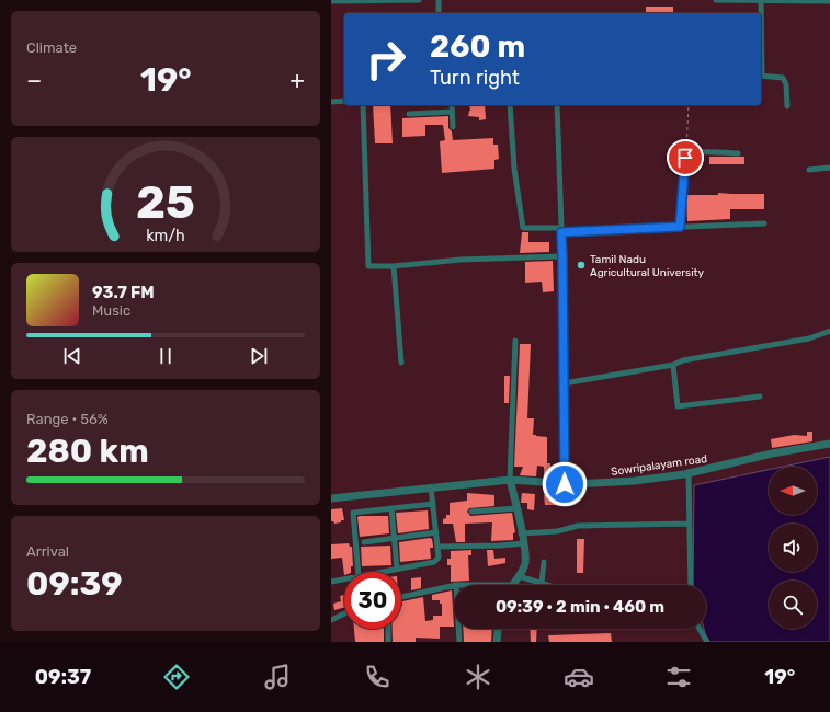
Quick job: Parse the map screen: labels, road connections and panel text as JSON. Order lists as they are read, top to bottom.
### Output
{
  "streets": {
    "street": ["Sowripalayam road"]
  },
  "places": ["Tamil Nadu Agricultural University"],
  "north": "left",
  "page": {
    "tile": [
      "Climate",
      ["Range · 56%", "280 km"],
      ["Arrival", "09:39"]
    ],
    "turn": ["260 m", "Turn right"],
    "heat": ["−", "19°", "+"],
    "song": ["93.7 FM", "Music"],
    "limit": "30",
    "trip": "09:39 · 2 min · 460 m",
    "tabs": ["09:37", "19°"],
    "gauge": ["25", "km/h"]
  }
}
